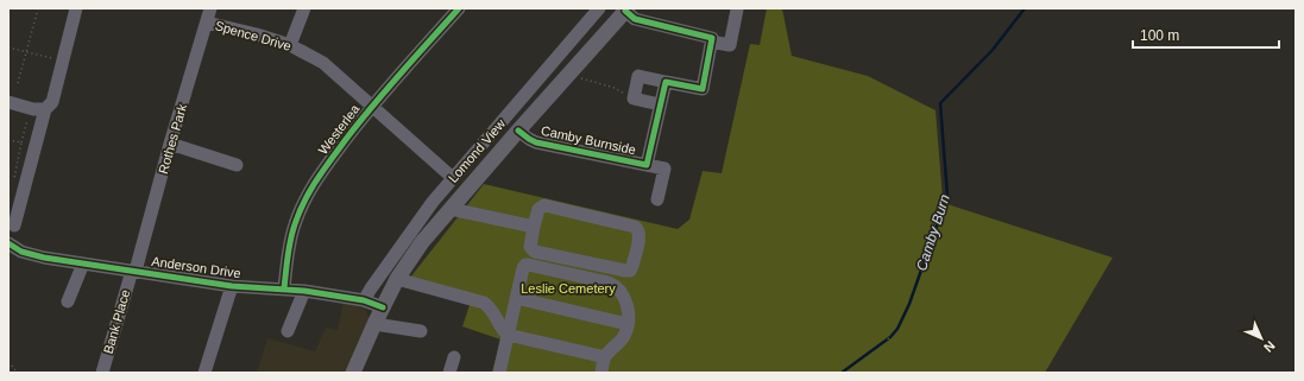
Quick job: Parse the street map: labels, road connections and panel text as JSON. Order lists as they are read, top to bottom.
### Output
{
  "streets": {
    "street": [
      "Spence Drive",
      "Westerlea",
      "Rothes Park",
      "Camby Burnside",
      "Lomond View",
      "Anderson Drive",
      "Bank Place"
    ]
  },
  "crossings": [
    ["Spence Drive", "Westerlea"],
    ["Spence Drive", "Rothes Park"],
    ["Spence Drive", "Lomond View"],
    ["Westerlea", "Anderson Drive"],
    ["Rothes Park", "Anderson Drive"],
    ["Rothes Park", "Bank Place"],
    ["Lomond View", "Anderson Drive"],
    ["Anderson Drive", "Bank Place"]
  ],
  "water": ["Camby Burn"],
  "parks": ["Leslie Cemetery"],
  "scale_bar": "100 m",
  "north": "bottom right"
}
